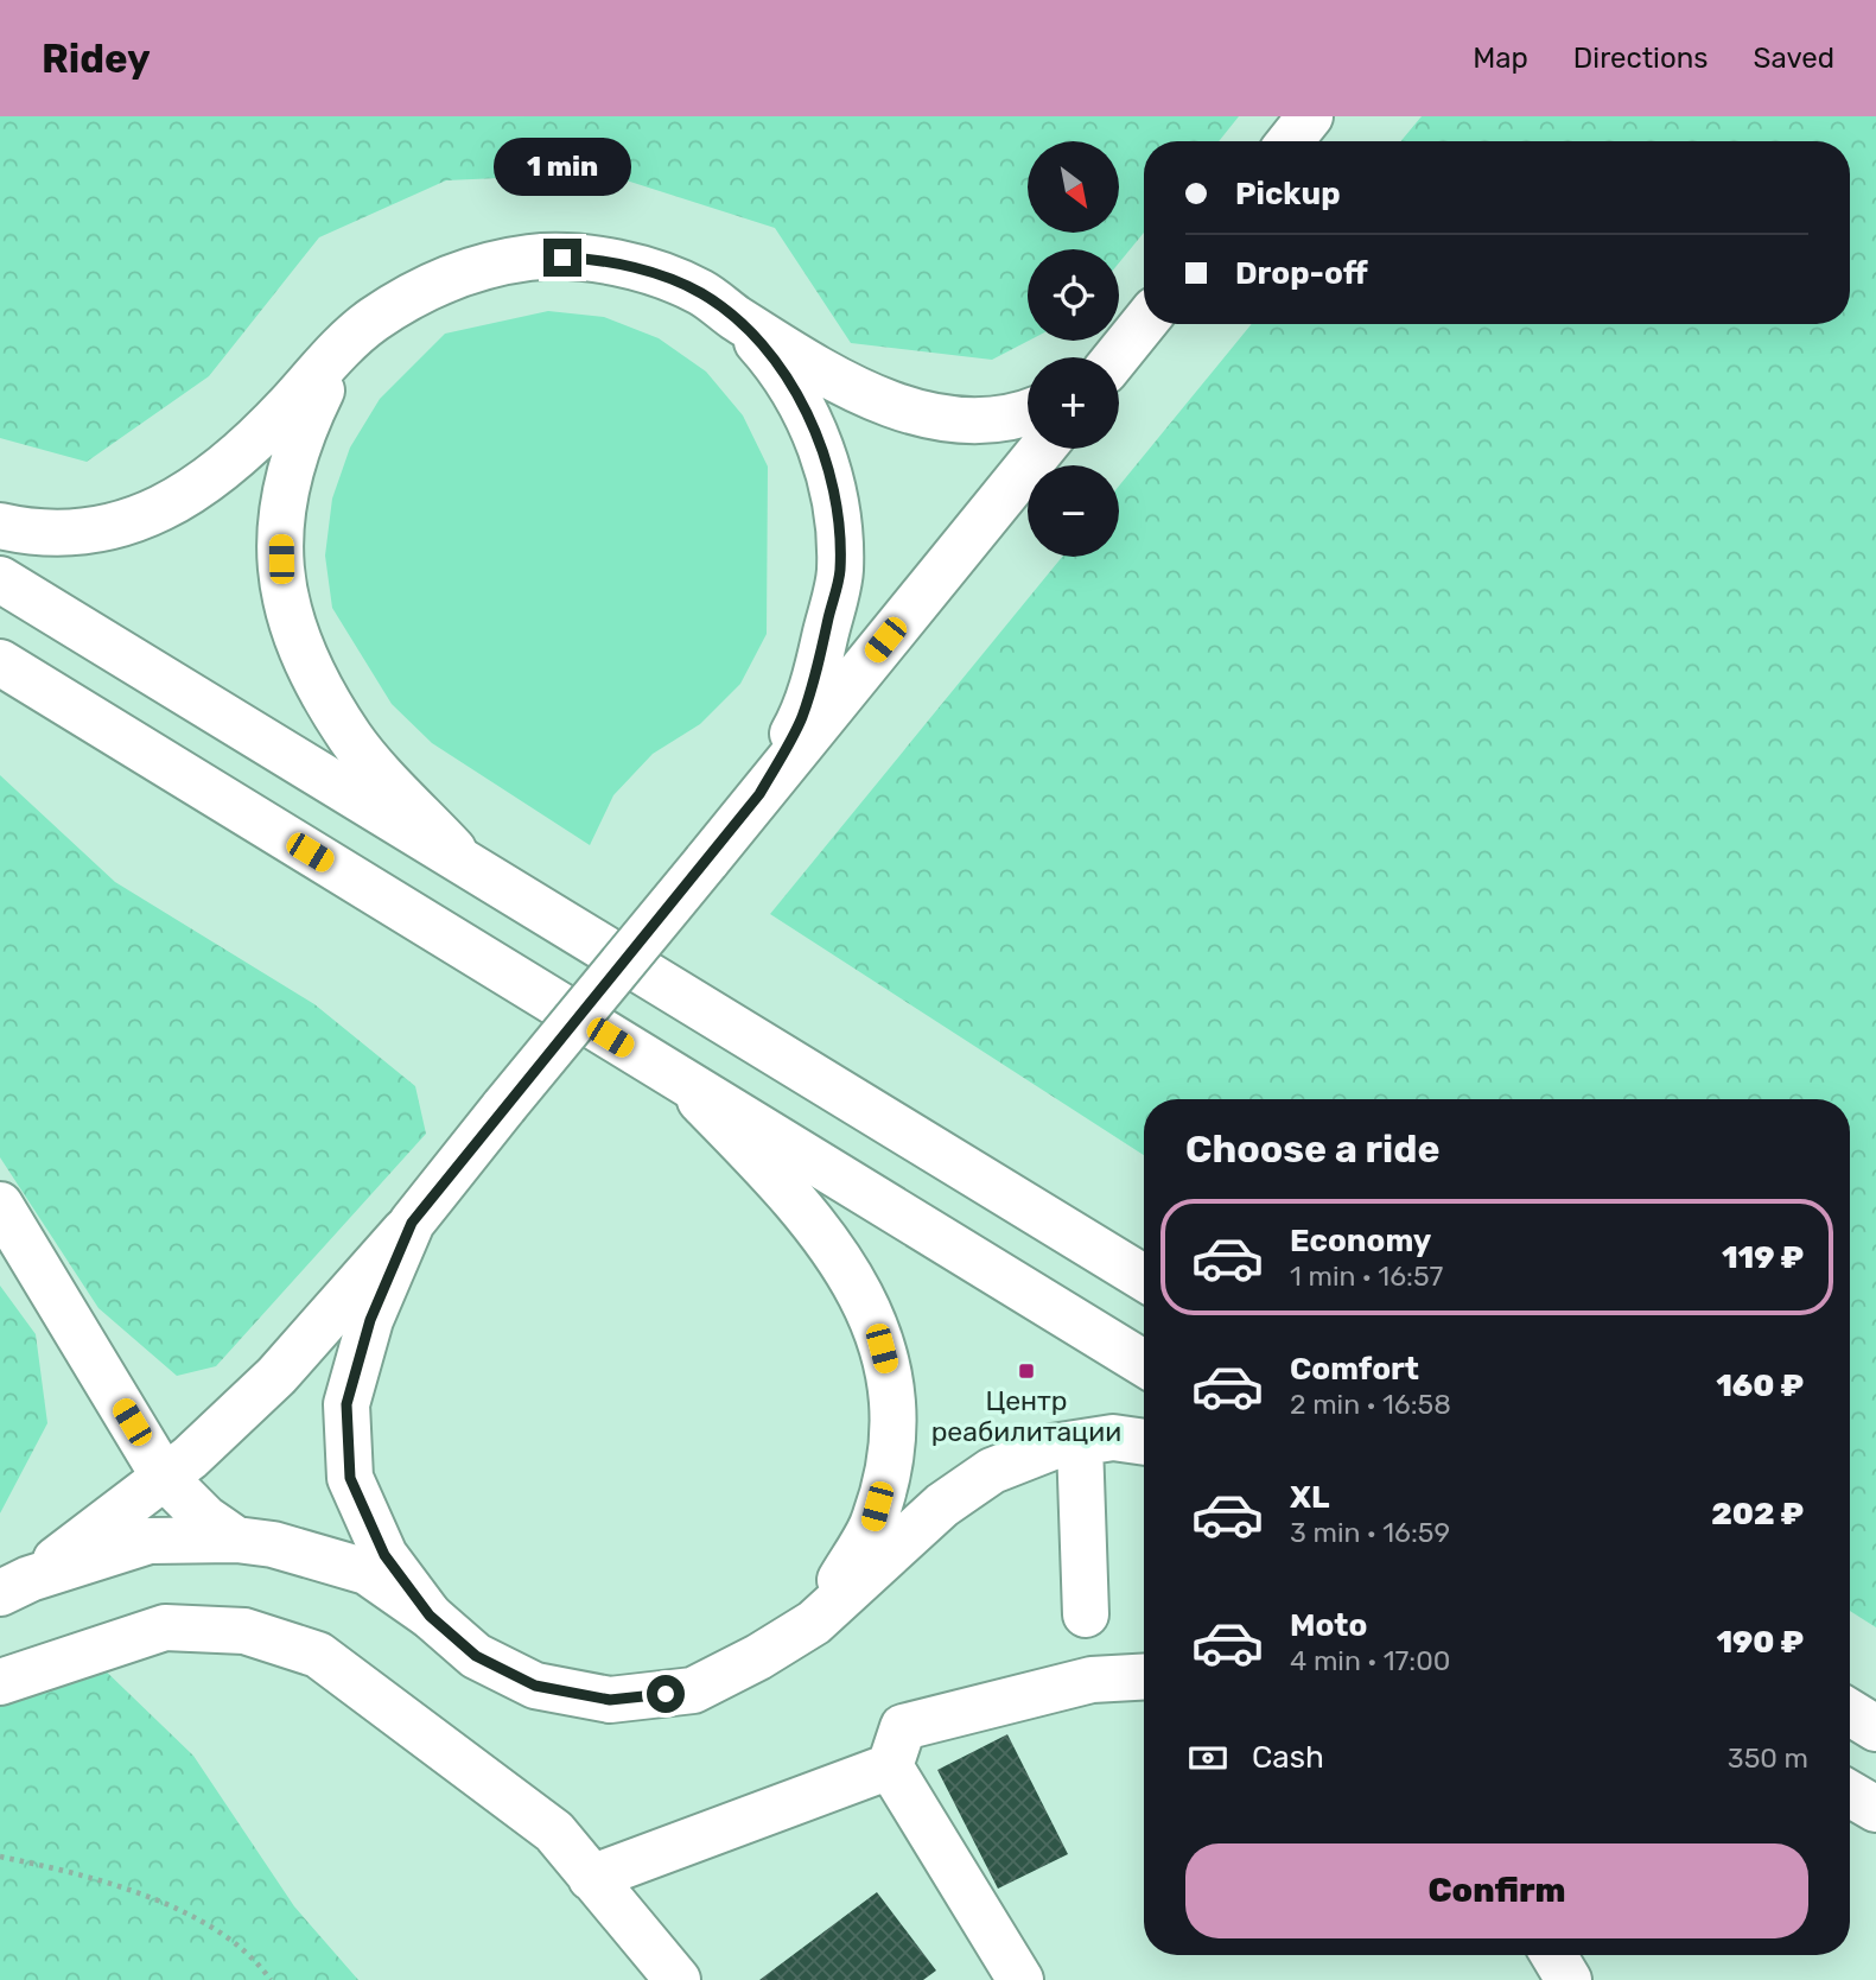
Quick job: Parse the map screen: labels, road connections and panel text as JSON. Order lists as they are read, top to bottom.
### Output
{
  "places": {
    "transit": ["Центр реабилитации"]
  },
  "north": "bottom right",
  "page": {
    "header": "Ridey",
    "nav": ["Map", "Directions", "Saved"],
    "bubble": "1 min",
    "map_buttons": ["+", "−"],
    "banner": ["Pickup", "Drop-off"],
    "heading": "Choose a ride",
    "list": [
      {
        "name": "Economy",
        "note": "1 min · 16:57",
        "value": "119 ₽"
      },
      {
        "name": "Comfort",
        "note": "2 min · 16:58",
        "value": "160 ₽"
      },
      {
        "name": "XL",
        "note": "3 min · 16:59",
        "value": "202 ₽"
      },
      {
        "name": "Moto",
        "note": "4 min · 17:00",
        "value": "190 ₽"
      }
    ],
    "pay": ["Cash", "350 m"],
    "buttons": "Confirm"
  }
}
